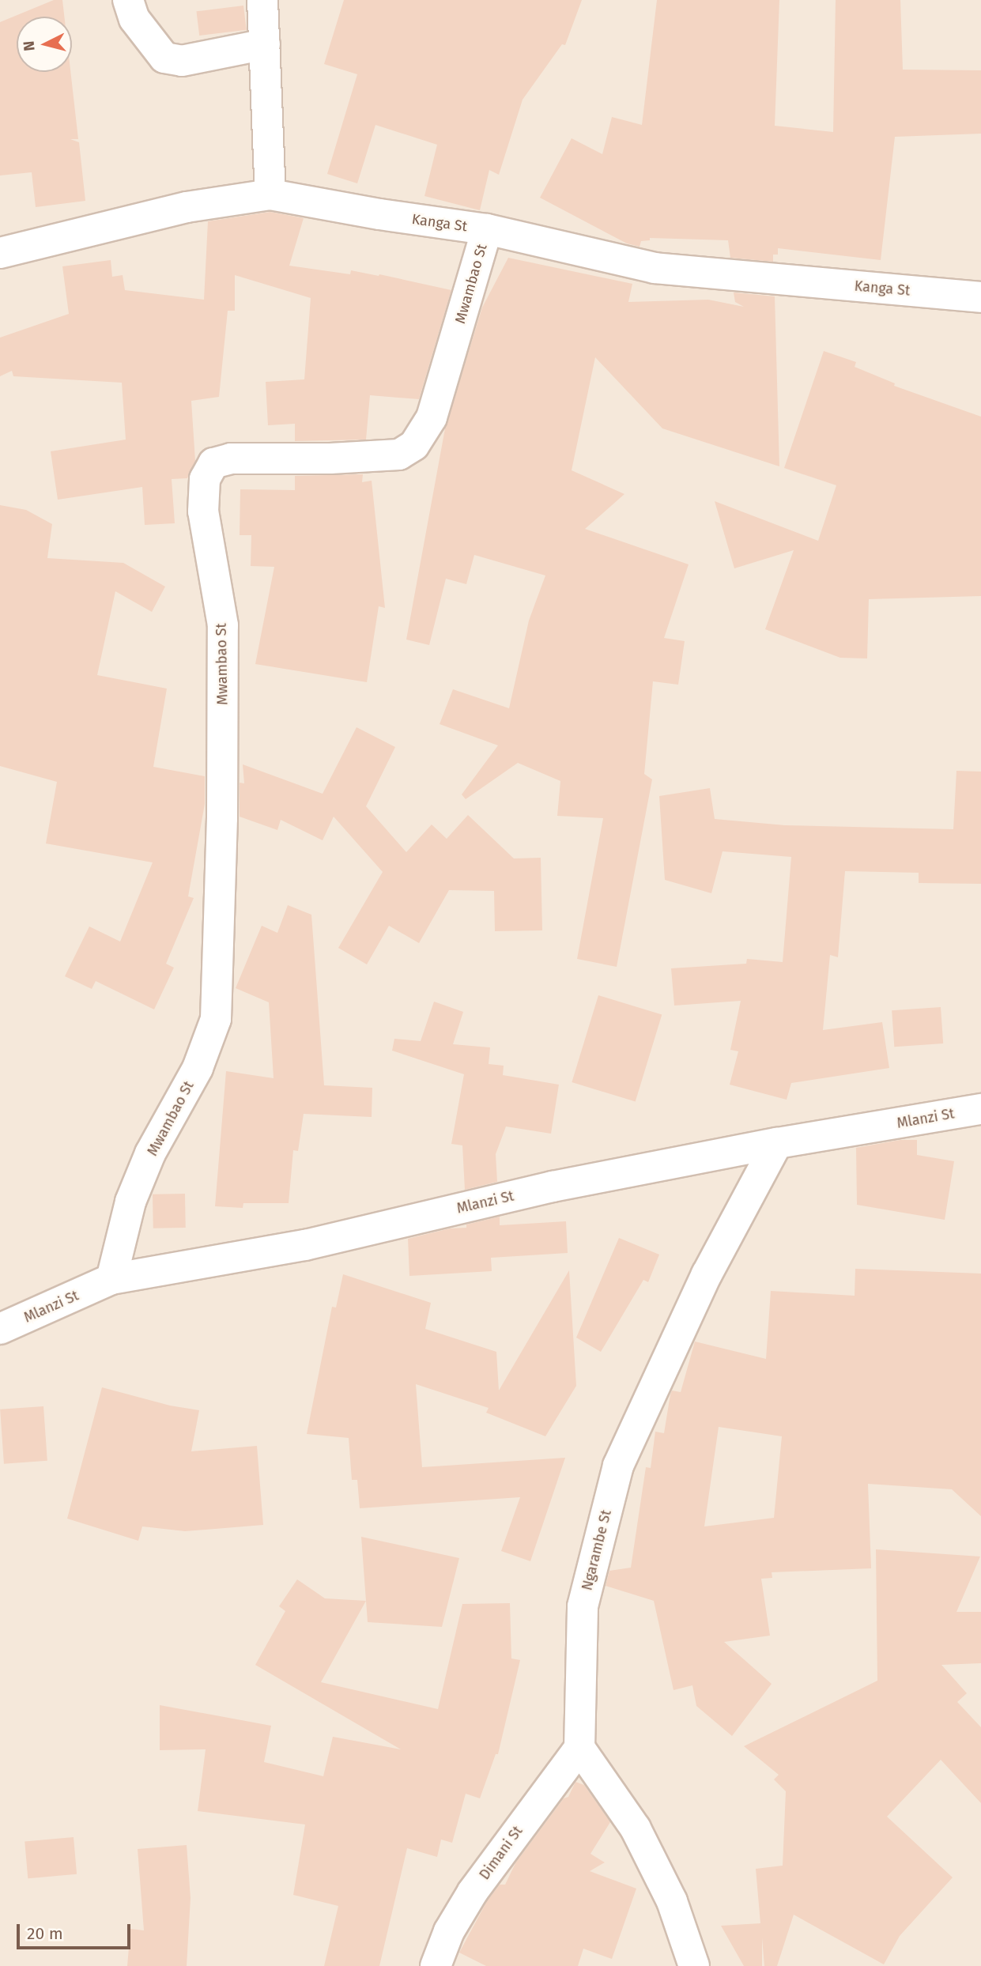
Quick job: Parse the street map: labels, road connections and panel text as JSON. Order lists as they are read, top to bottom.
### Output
{
  "streets": {
    "street": [
      "Kanga St",
      "Mwambao St",
      "Mlanzi St",
      "Ngarambe St",
      "Dimani St"
    ]
  },
  "crossings": [
    ["Kanga St", "Mwambao St"],
    ["Mwambao St", "Mlanzi St"],
    ["Mlanzi St", "Ngarambe St"],
    ["Ngarambe St", "Dimani St"]
  ],
  "scale_bar": "20 m",
  "north": "left"
}
